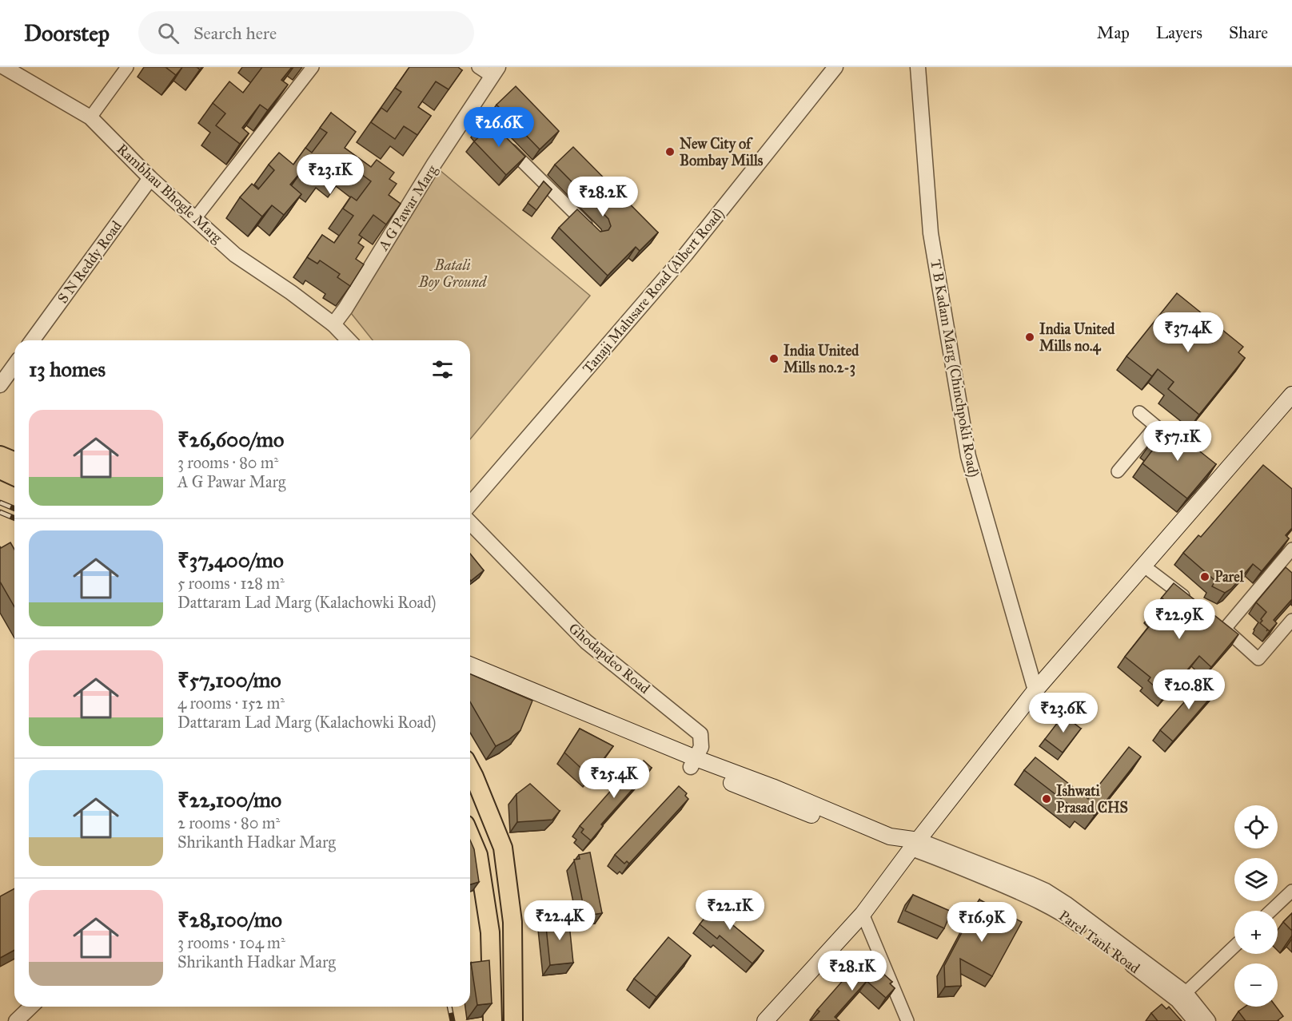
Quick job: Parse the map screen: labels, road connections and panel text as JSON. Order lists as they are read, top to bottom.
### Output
{
  "streets": {
    "street": [
      "Rambhau Bhogle Marg",
      "A G Pawar Marg",
      "S N Reddy Road",
      "Tanaji Malusare Road (Albert Road)",
      "T B Kadam Marg (Chinchpokli Road)",
      "Ghodapdeo Road",
      "Parel Tank Road"
    ]
  },
  "crossings": [
    ["Rambhau Bhogle Marg", "A G Pawar Marg"],
    ["Rambhau Bhogle Marg", "S N Reddy Road"]
  ],
  "parks": ["Batali Boy Ground"],
  "places": [
    "New City of Bombay Mills",
    "India United Mills no.4",
    "India United Mills no.2-3",
    "Parel",
    "Ishwati Prasad CHS"
  ],
  "page": {
    "header": "Doorstep",
    "search": "Search here",
    "nav": ["Map", "Layers", "Share"],
    "price": [
      "₹26.6K",
      "₹23.1K",
      "₹28.2K",
      "₹37.4K",
      "₹57.1K",
      "₹22.9K",
      "₹20.8K",
      "₹23.6K",
      "₹25.4K",
      "₹22.1K",
      "₹22.4K",
      "₹16.9K",
      "₹28.1K"
    ],
    "heading": "13 homes",
    "list": [
      {
        "name": "₹26,600/mo",
        "note": "3 rooms · 80 m² · A G Pawar Marg"
      },
      {
        "name": "₹37,400/mo",
        "note": "5 rooms · 128 m² · Dattaram Lad Marg (Kalachowki Road)"
      },
      {
        "name": "₹57,100/mo",
        "note": "4 rooms · 152 m² · Dattaram Lad Marg (Kalachowki Road)"
      },
      {
        "name": "₹22,100/mo",
        "note": "2 rooms · 80 m² · Shrikanth Hadkar Marg"
      },
      {
        "name": "₹28,100/mo",
        "note": "3 rooms · 104 m² · Shrikanth Hadkar Marg"
      }
    ],
    "map_buttons": ["+", "−"]
  }
}
